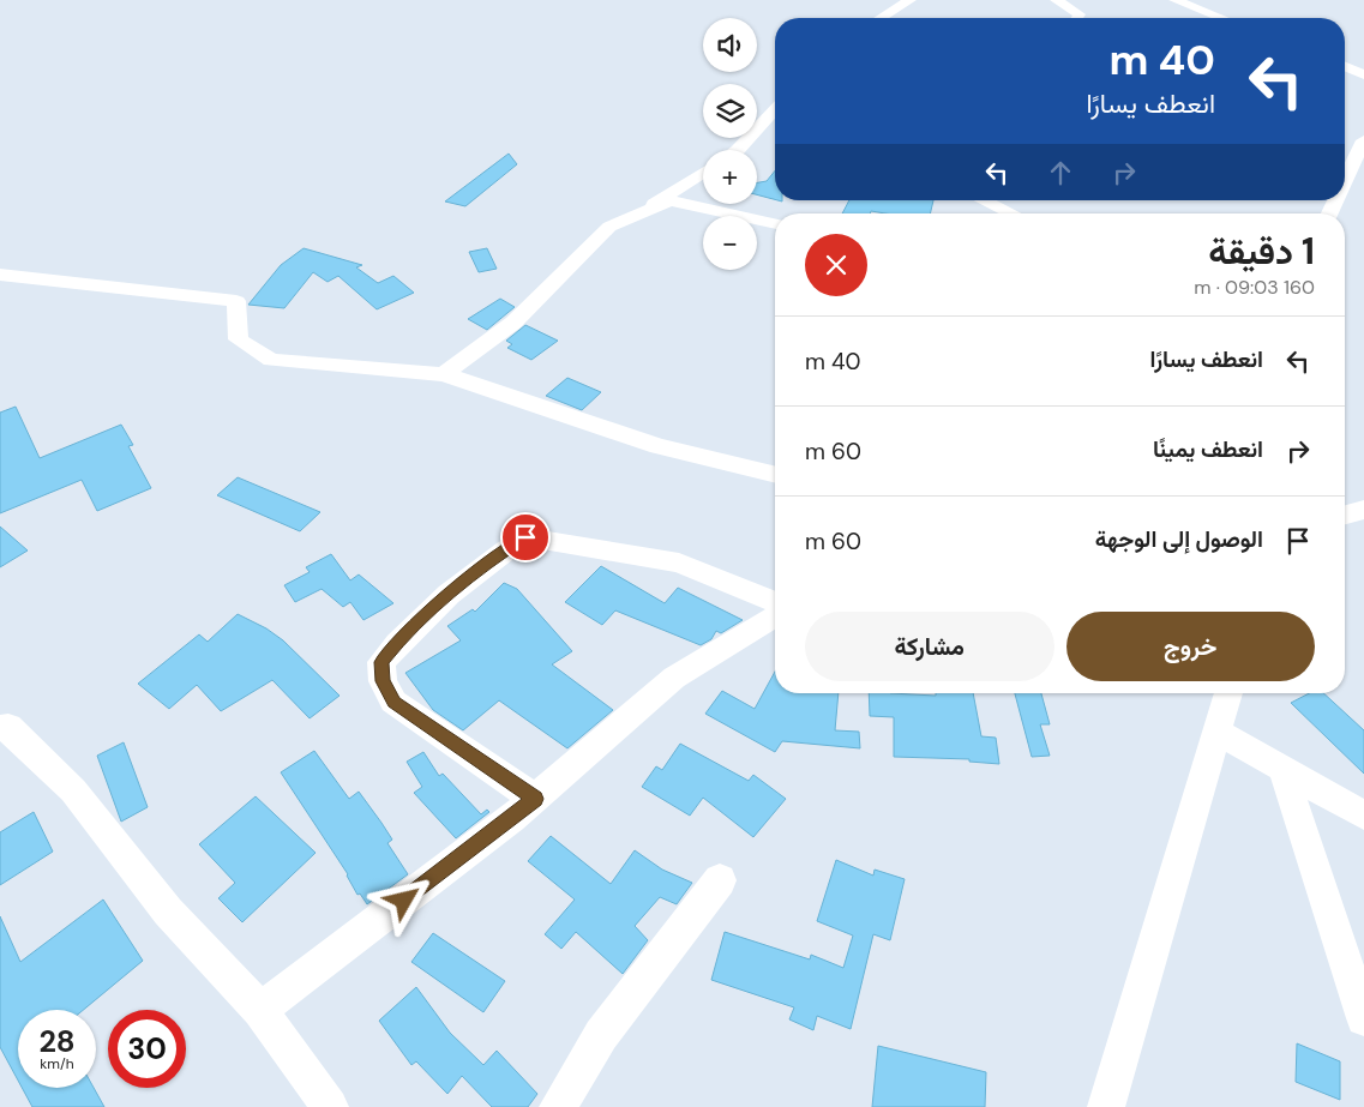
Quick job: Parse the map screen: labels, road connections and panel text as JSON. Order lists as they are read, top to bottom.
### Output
{
  "page": {
    "map_buttons": ["+", "−"],
    "turn": ["40 m", "انعطف يسارًا"],
    "heading": ["1 دقيقة", "160 m · 09:03"],
    "list": [
      {
        "name": "انعطف يسارًا",
        "value": "40 m"
      },
      {
        "name": "انعطف يمينًا",
        "value": "60 m"
      },
      {
        "name": "الوصول إلى الوجهة",
        "value": "60 m"
      }
    ],
    "buttons": ["خروج", "مشاركة"],
    "speed": "28 km/h",
    "limit": "30"
  }
}
